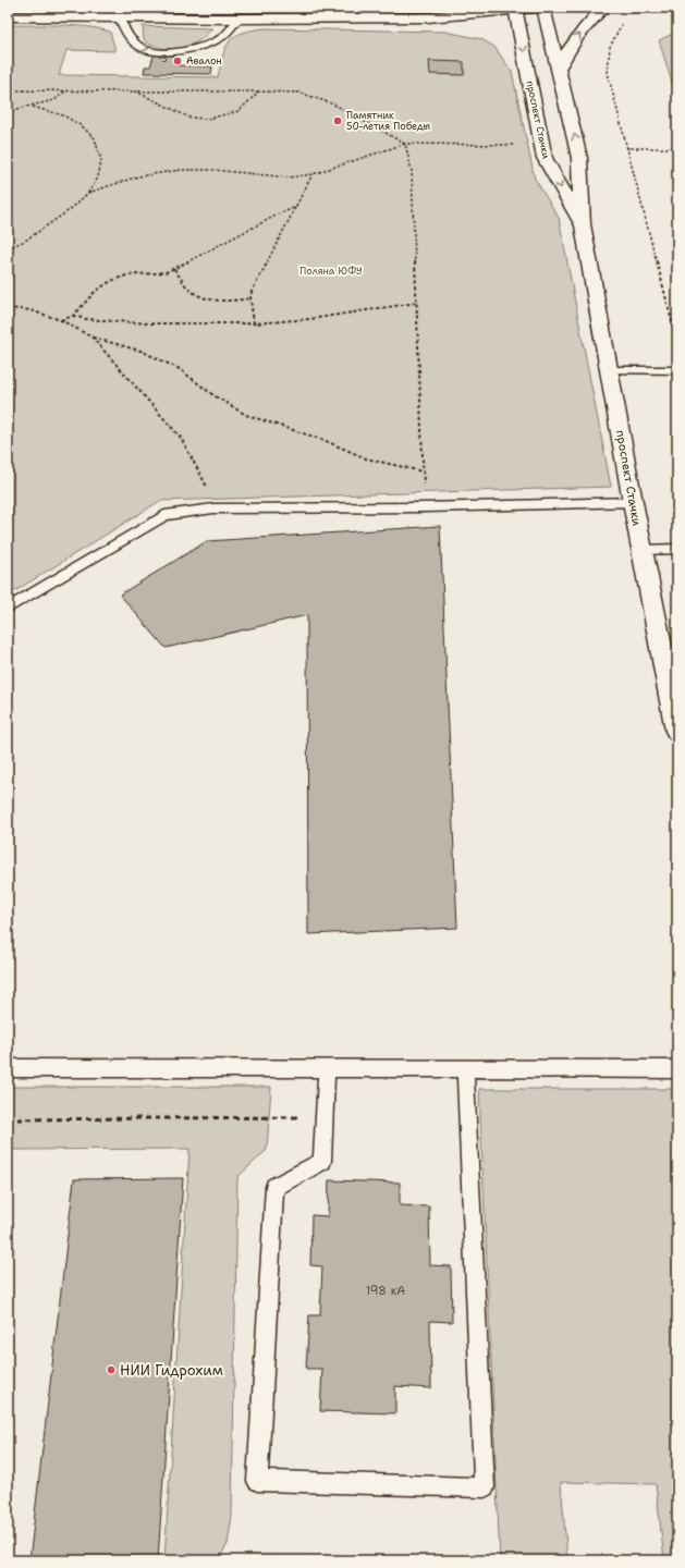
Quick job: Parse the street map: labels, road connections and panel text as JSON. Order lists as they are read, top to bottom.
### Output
{
  "streets": {
    "main road": ["проспект Стачки"]
  },
  "parks": ["Поляна ЮФУ"],
  "places": ["Авалон", "Памятник 50-летия Победы", "НИИ Гидрохим"],
  "house_numbers": ["3", "198 кА"]
}
